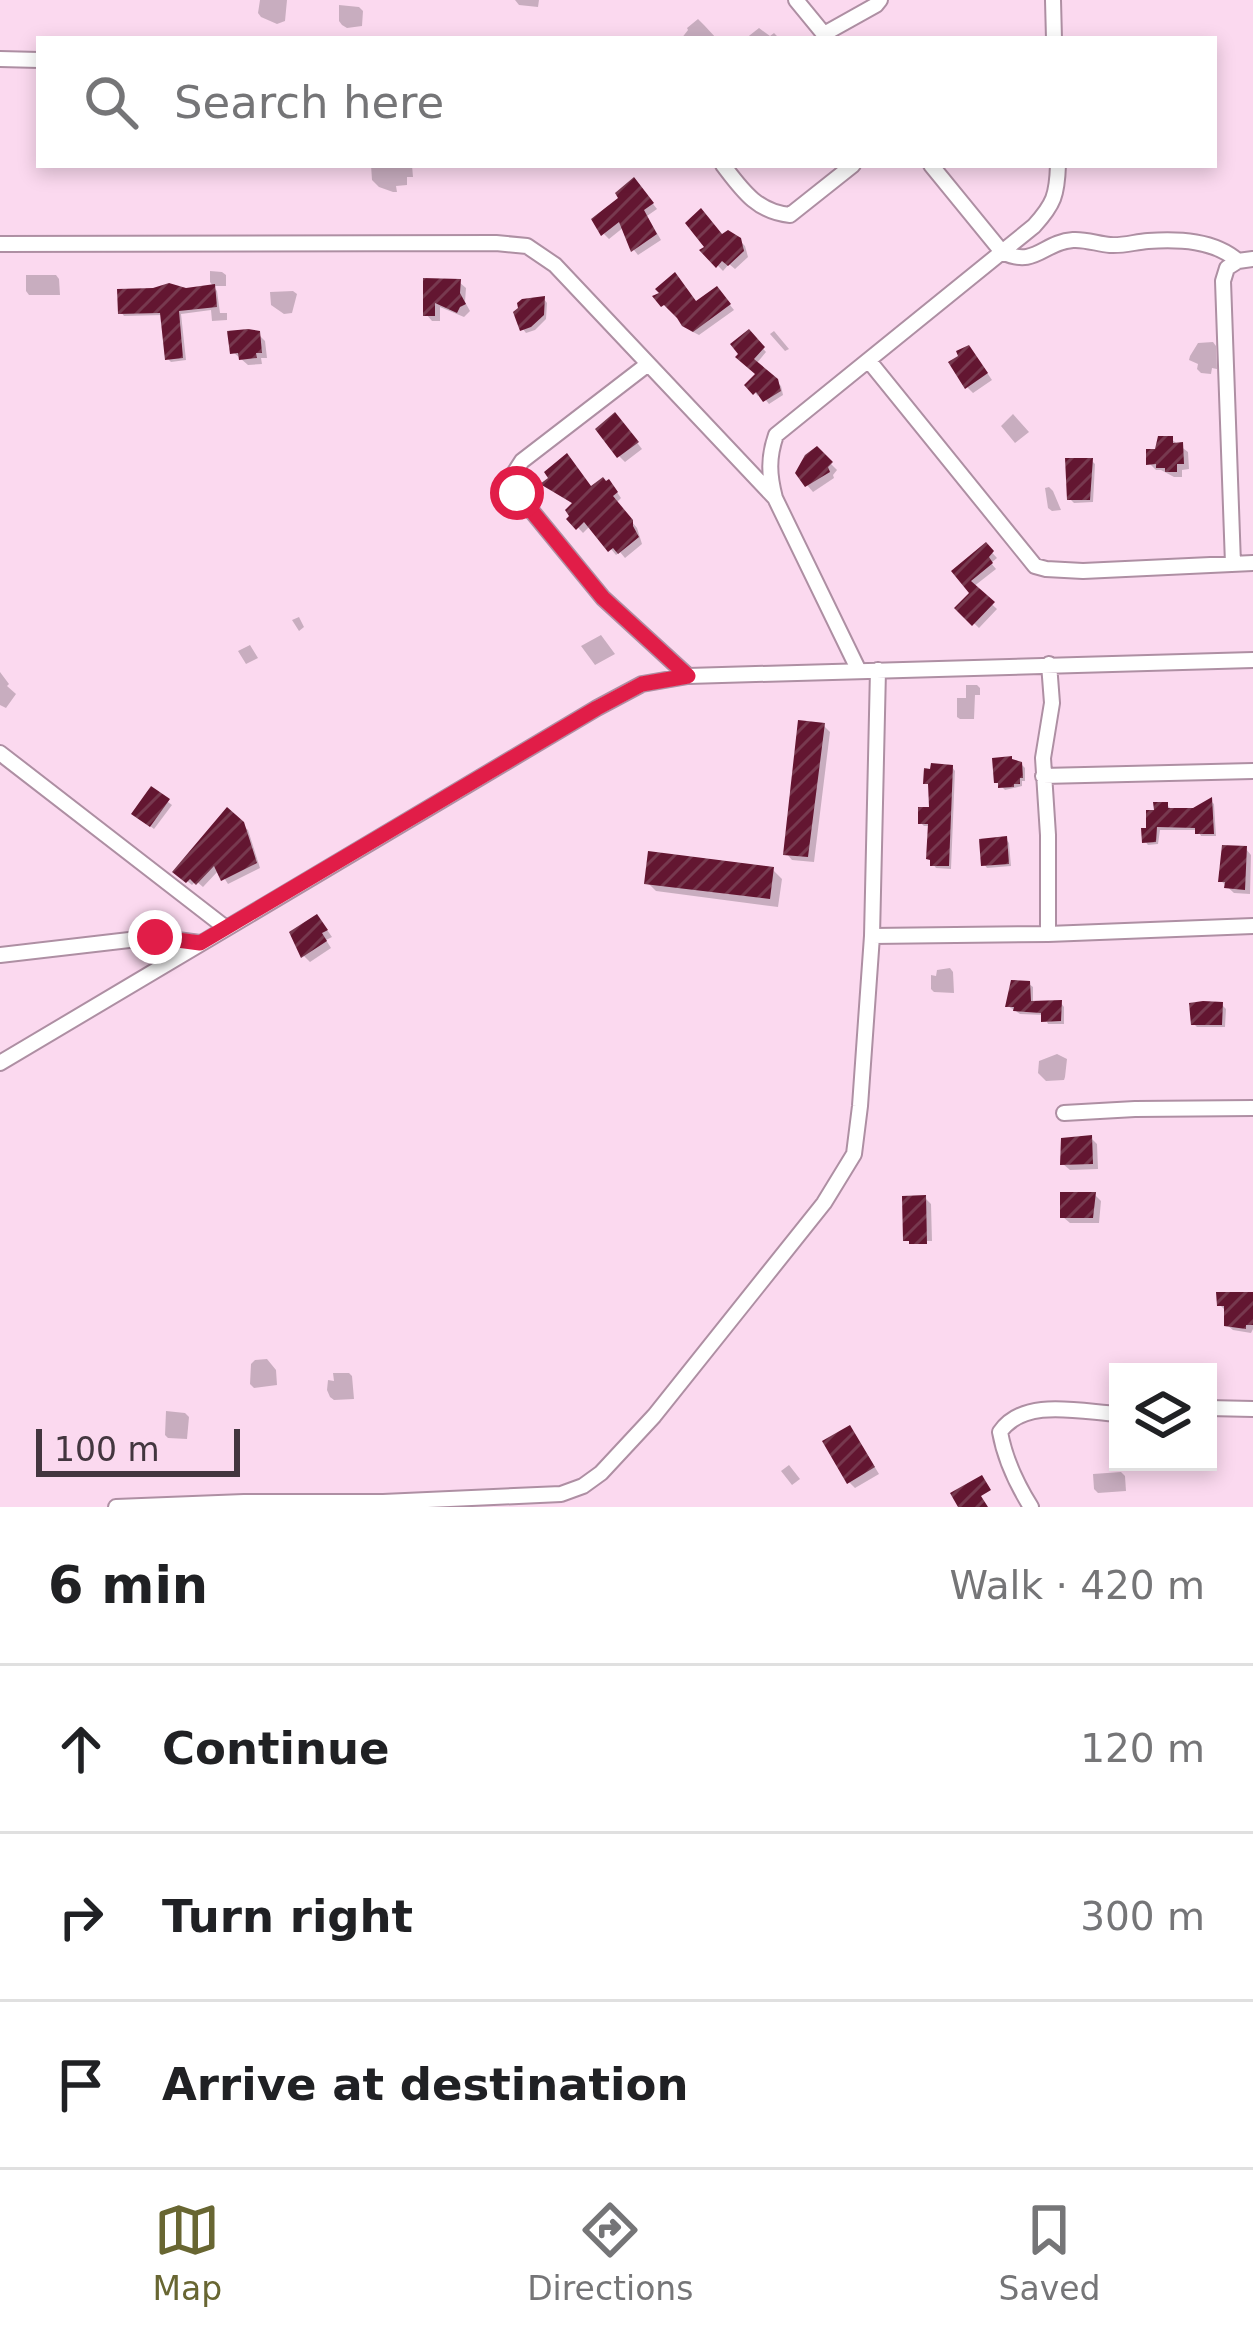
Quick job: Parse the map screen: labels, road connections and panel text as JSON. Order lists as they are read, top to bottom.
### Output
{
  "scale_bar": "100 m",
  "page": {
    "search": "Search here",
    "scale": "100 m",
    "heading": ["6 min", "Walk · 420 m"],
    "list": [
      ["Continue", "120 m"],
      ["Turn right", "300 m"],
      "Arrive at destination"
    ],
    "nav": ["Map", "Directions", "Saved"]
  }
}
